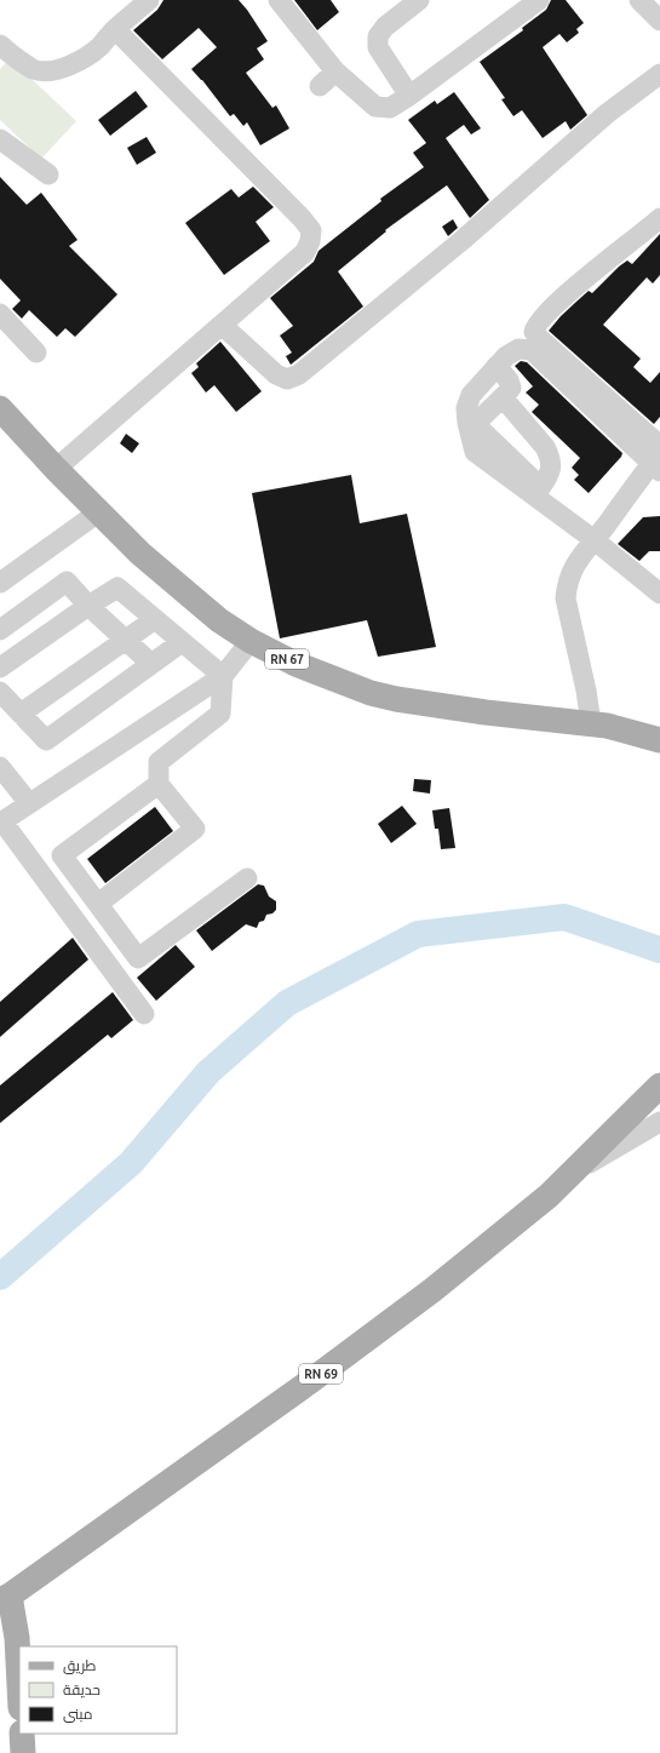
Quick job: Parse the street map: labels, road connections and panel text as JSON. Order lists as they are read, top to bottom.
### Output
{
  "streets": {
    "main road": ["RN 67", "RN 69"]
  },
  "legend": ["طريق", "حديقة", "مبنى"]
}
